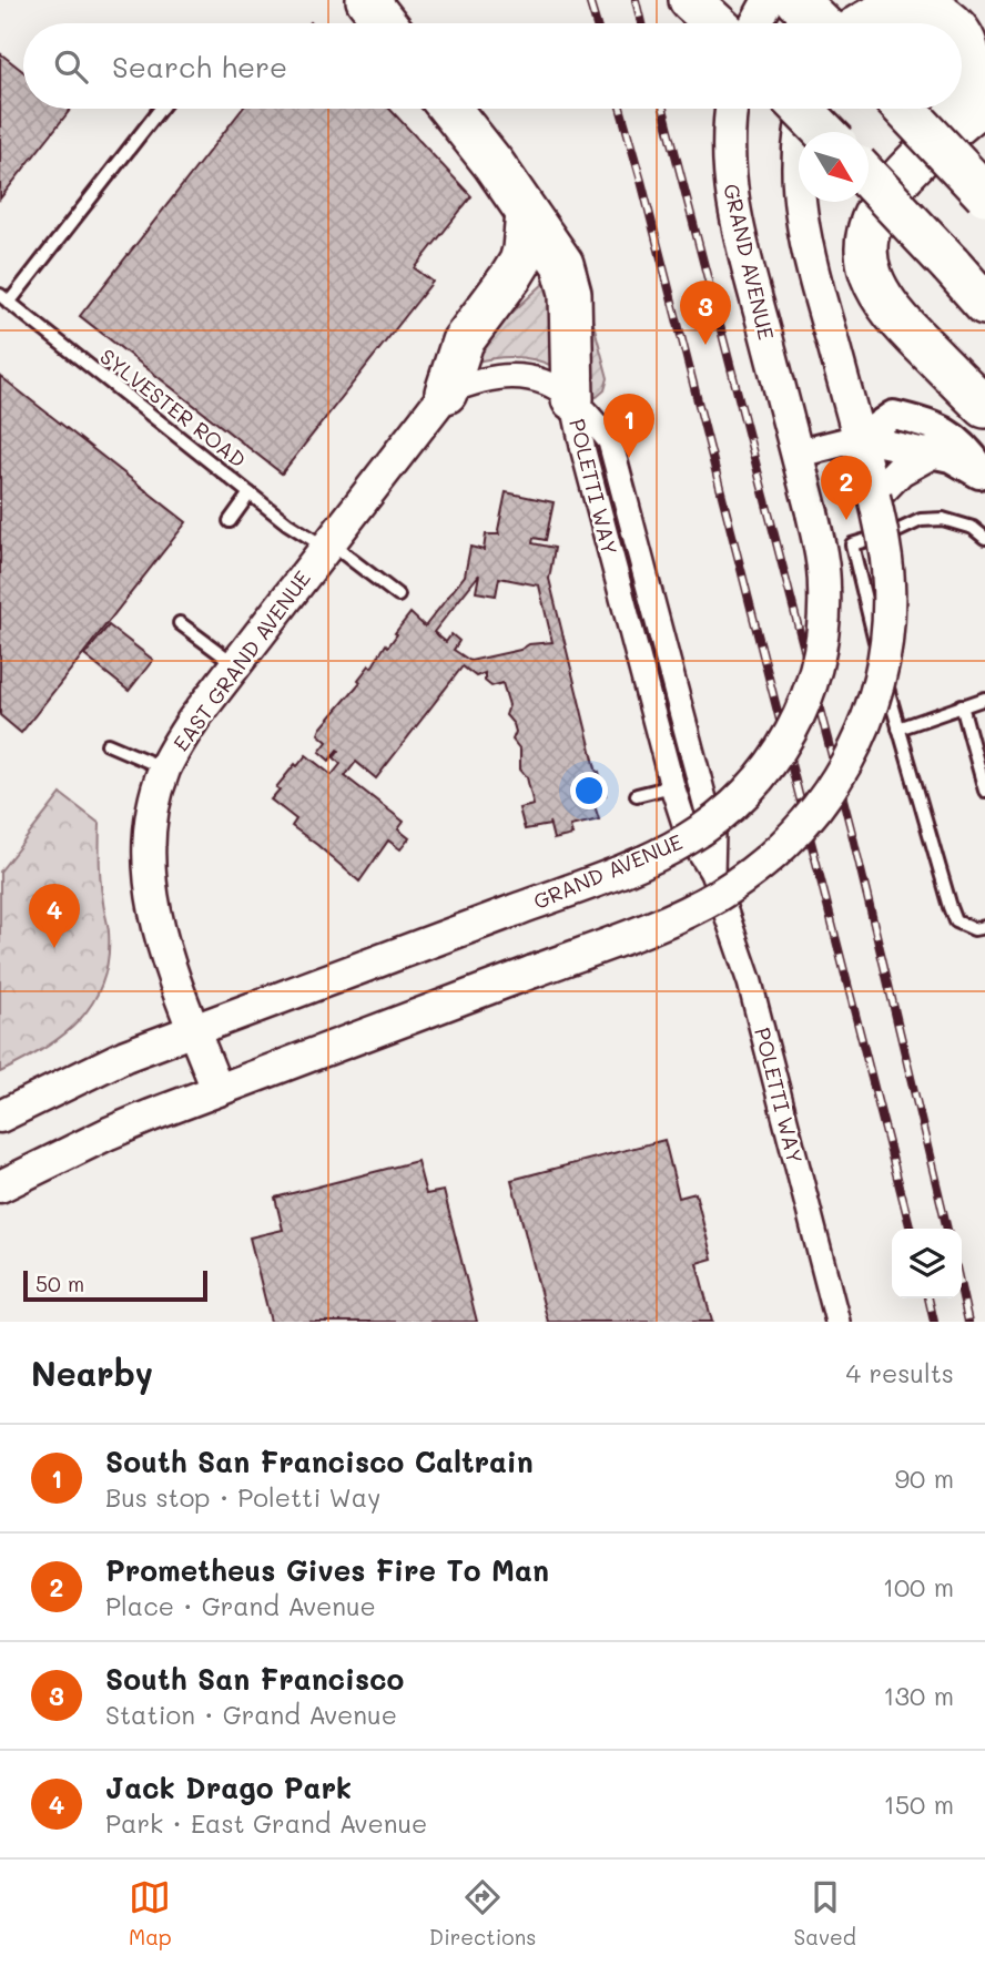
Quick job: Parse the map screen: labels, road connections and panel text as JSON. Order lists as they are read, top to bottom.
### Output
{
  "streets": {
    "main road": ["GRAND AVENUE", "EAST GRAND AVENUE"],
    "street": ["POLETTI WAY"],
    "lane": ["SYLVESTER ROAD"]
  },
  "crossings": [
    ["GRAND AVENUE", "EAST GRAND AVENUE"],
    ["SYLVESTER ROAD", "EAST GRAND AVENUE"]
  ],
  "scale_bar": "50 m",
  "north": "bottom right",
  "page": {
    "search": "Search here",
    "pins": [
      "3",
      "1",
      "2",
      "4"
    ],
    "scale": "50 m",
    "heading": ["Nearby", "4 results"],
    "list": [
      {
        "mark": "1",
        "name": "South San Francisco Caltrain",
        "note": "Bus stop · Poletti Way",
        "value": "90 m"
      },
      {
        "mark": "2",
        "name": "Prometheus Gives Fire To Man",
        "note": "Place · Grand Avenue",
        "value": "100 m"
      },
      {
        "mark": "3",
        "name": "South San Francisco",
        "note": "Station · Grand Avenue",
        "value": "130 m"
      },
      {
        "mark": "4",
        "name": "Jack Drago Park",
        "note": "Park · East Grand Avenue",
        "value": "150 m"
      }
    ],
    "nav": ["Map", "Directions", "Saved"]
  }
}
